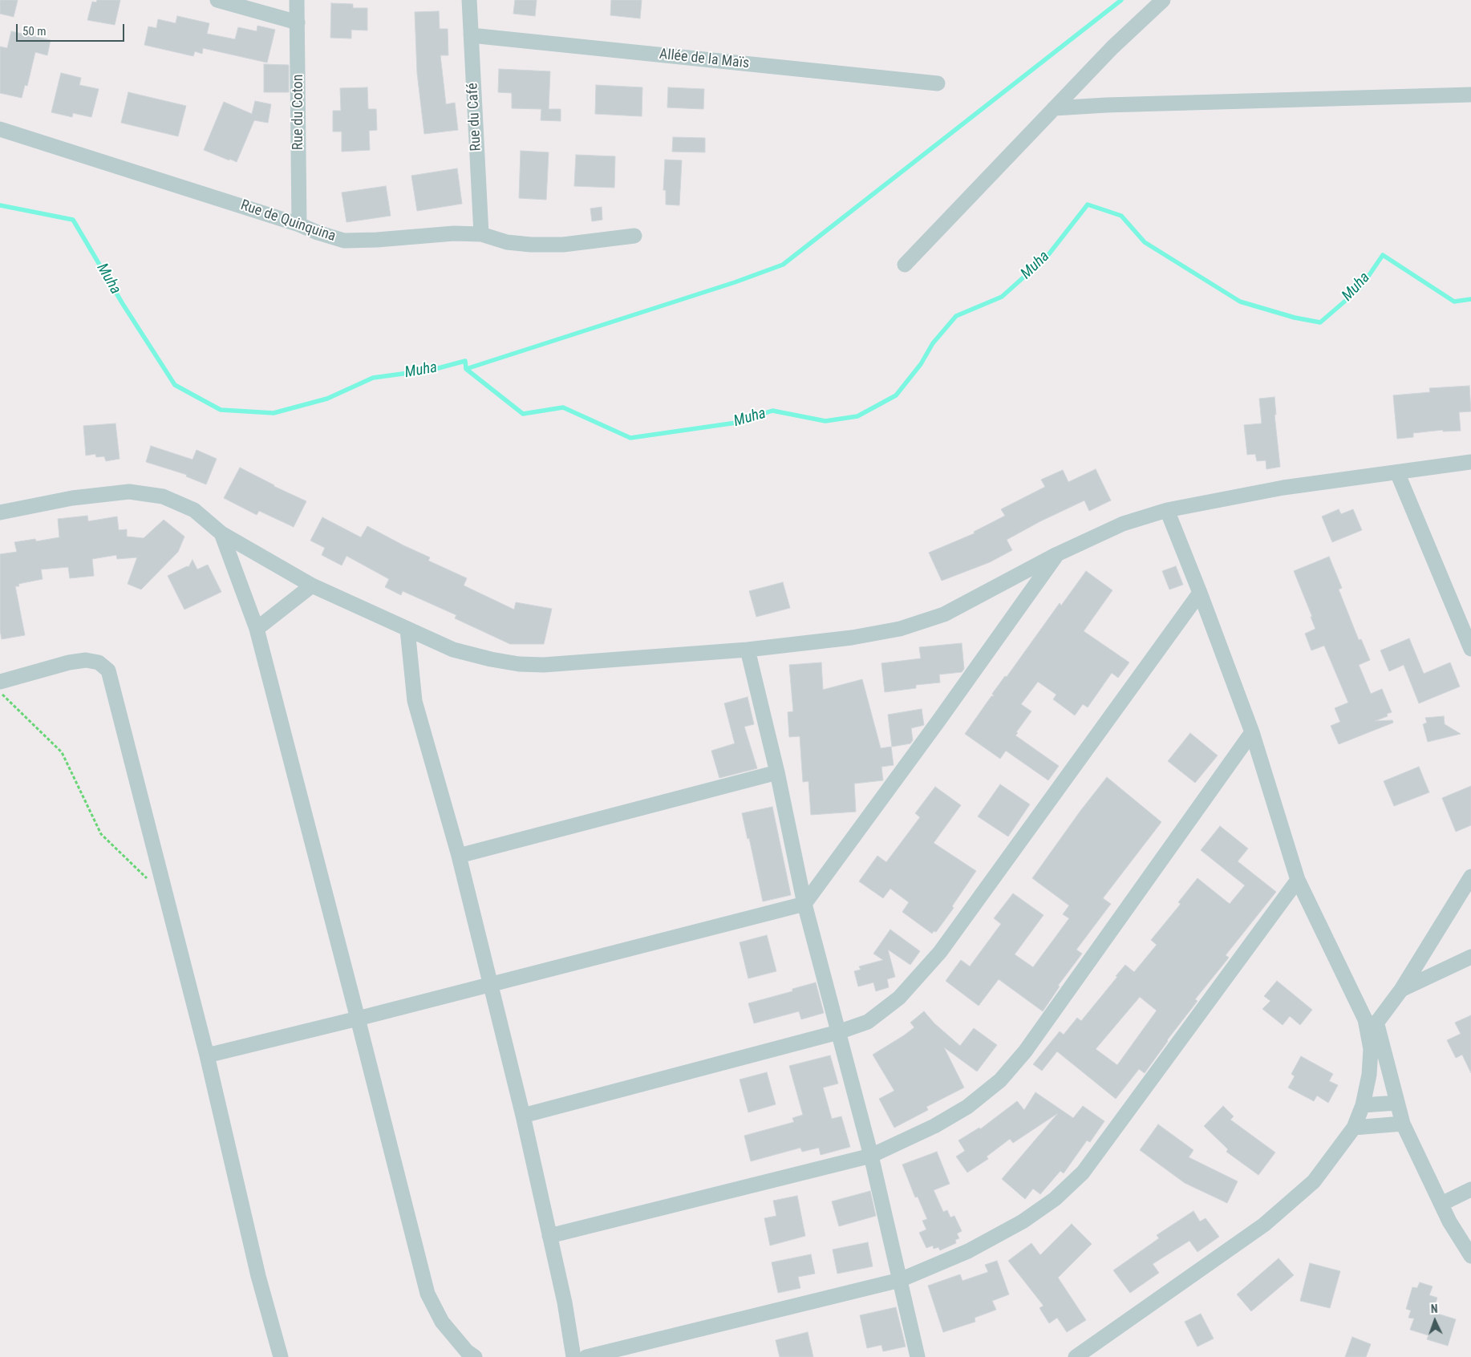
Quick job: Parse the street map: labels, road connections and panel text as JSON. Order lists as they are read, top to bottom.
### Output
{
  "streets": {
    "street": [
      "Allée de la Maïs",
      "Rue du Coton",
      "Rue du Café",
      "Rue de Quinquina"
    ]
  },
  "crossings": [
    ["Allée de la Maïs", "Rue du Café"],
    ["Rue du Coton", "Rue de Quinquina"],
    ["Rue du Café", "Rue de Quinquina"]
  ],
  "water": ["Muha"],
  "scale_bar": "50 m",
  "north": "top"
}
